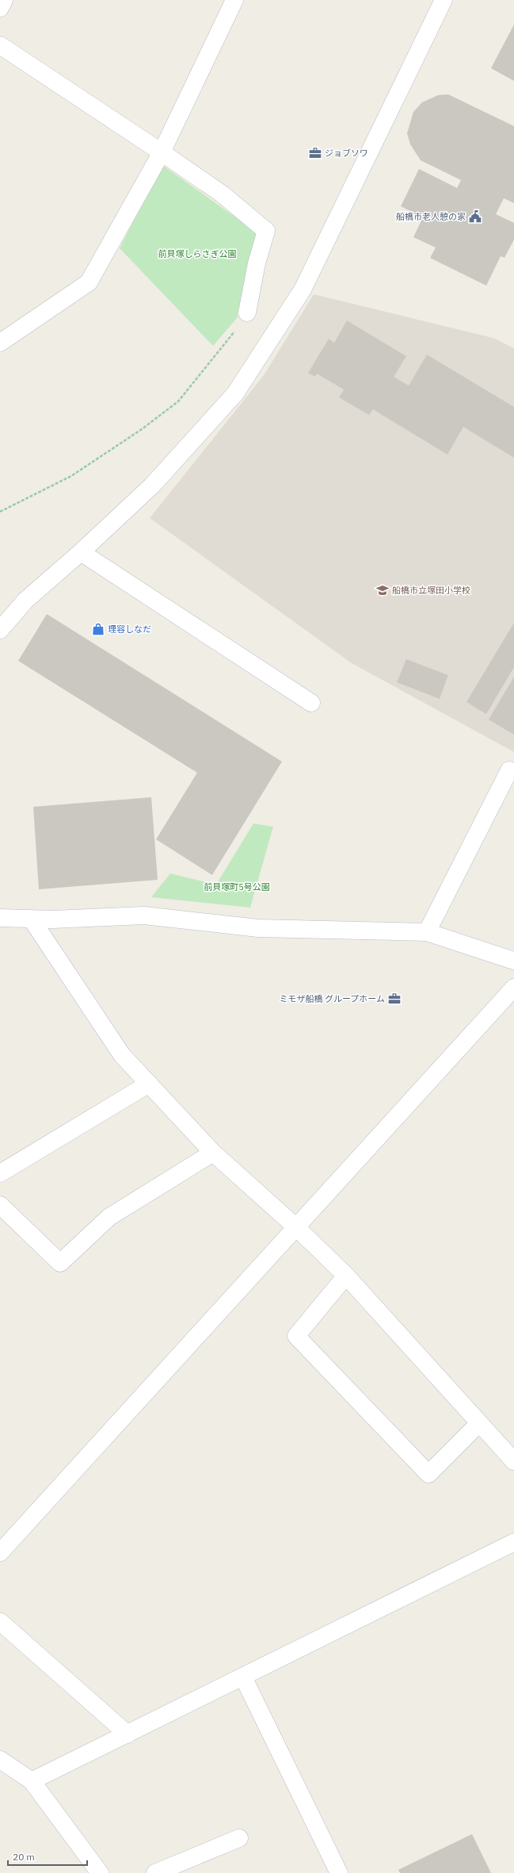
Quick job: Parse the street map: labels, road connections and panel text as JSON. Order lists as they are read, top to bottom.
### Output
{
  "parks": ["前貝塚しらさぎ公園", "前貝塚町5号公園"],
  "places": {
    "office": ["ジョブソワ", "ミモザ船橋 グループホーム"],
    "public building": ["船橋市老人憩の家"],
    "school or university": ["船橋市立塚田小学校"],
    "shop": ["理容しなだ"]
  },
  "scale_bar": "20 m"
}
